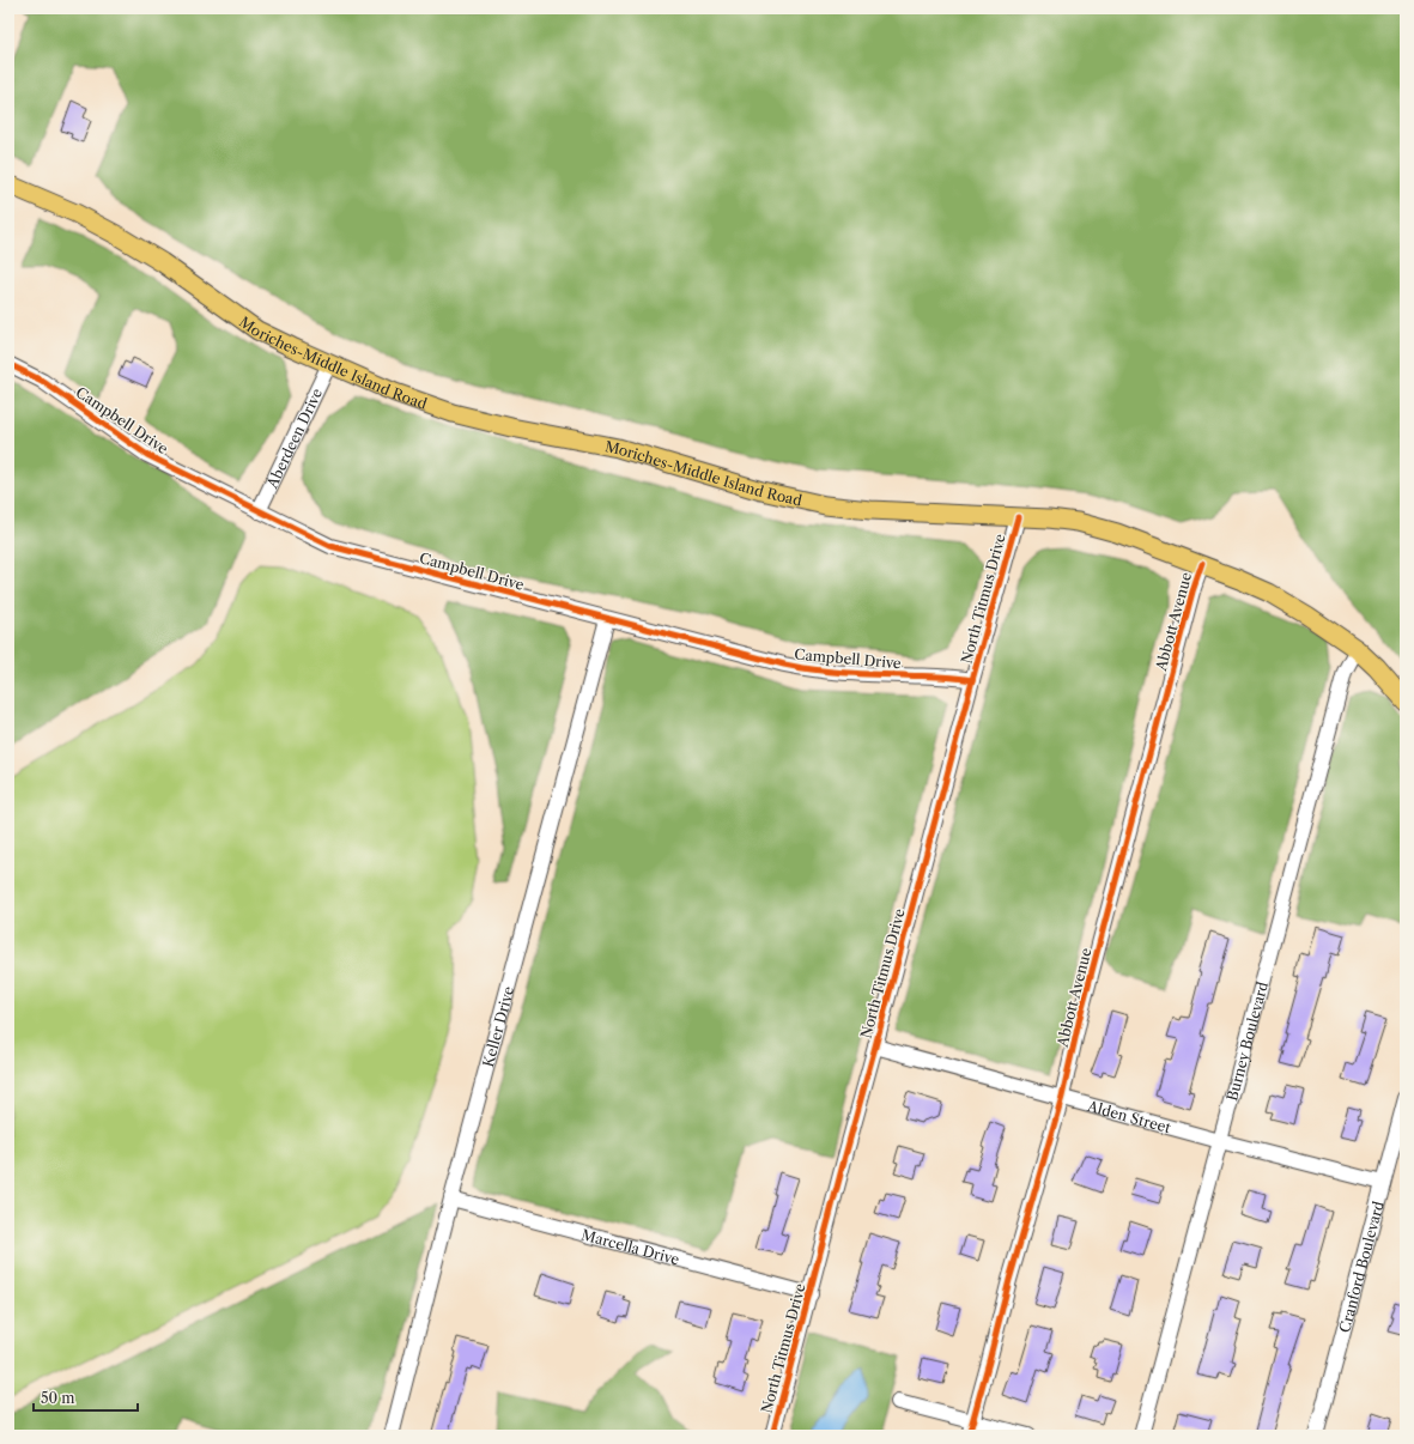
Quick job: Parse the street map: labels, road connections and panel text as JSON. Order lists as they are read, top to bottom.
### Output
{
  "streets": {
    "main road": ["Moriches-Middle Island Road"],
    "street": [
      "Campbell Drive",
      "Aberdeen Drive",
      "North Titmus Drive",
      "Abbott Avenue",
      "Keller Drive",
      "Burney Boulevard",
      "Alden Street",
      "Marcella Drive",
      "Cranford Boulevard"
    ]
  },
  "crossings": [
    ["Moriches-Middle Island Road", "Aberdeen Drive"],
    ["Moriches-Middle Island Road", "North Titmus Drive"],
    ["Moriches-Middle Island Road", "Abbott Avenue"],
    ["Moriches-Middle Island Road", "Burney Boulevard"],
    ["Campbell Drive", "Aberdeen Drive"],
    ["Campbell Drive", "North Titmus Drive"],
    ["Campbell Drive", "Keller Drive"],
    ["North Titmus Drive", "Alden Street"],
    ["North Titmus Drive", "Marcella Drive"],
    ["Abbott Avenue", "Alden Street"],
    ["Keller Drive", "Marcella Drive"],
    ["Burney Boulevard", "Alden Street"],
    ["Alden Street", "Cranford Boulevard"]
  ],
  "scale_bar": "50 m"
}
